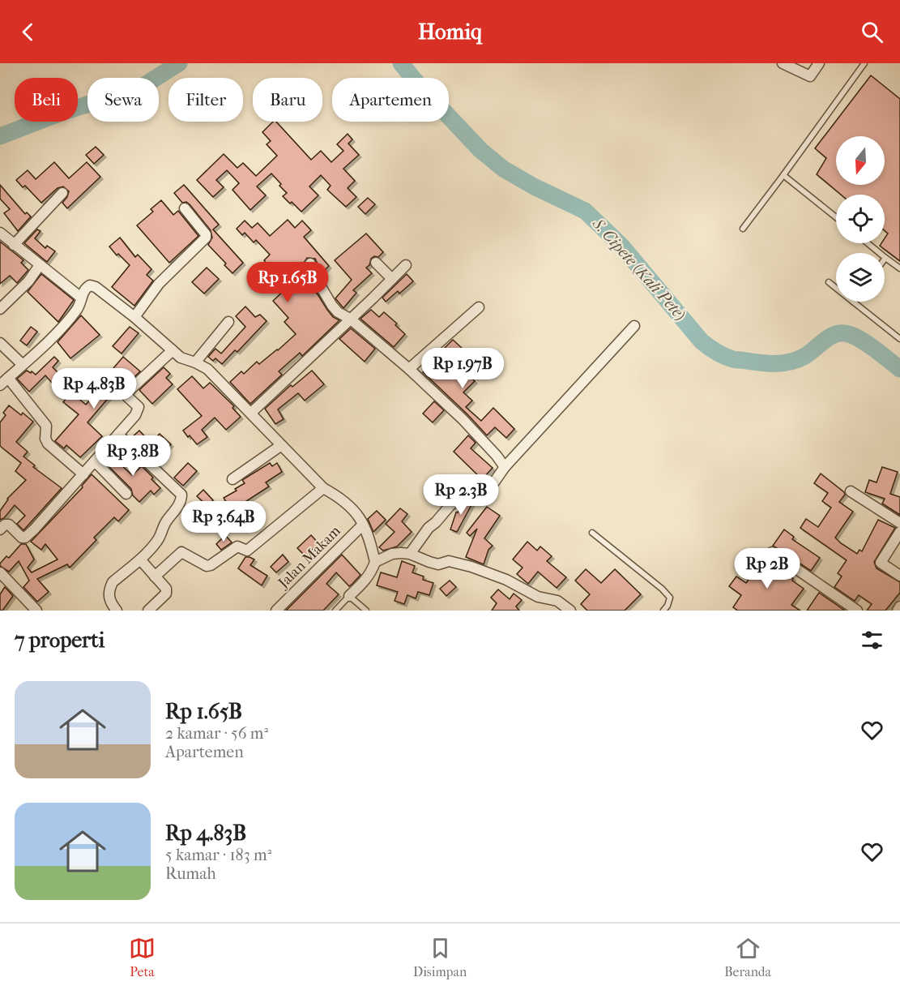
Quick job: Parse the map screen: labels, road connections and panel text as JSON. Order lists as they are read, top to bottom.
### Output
{
  "streets": {
    "street": ["Jalan Makam"]
  },
  "water": ["S. Cipete (Kali Pete)"],
  "north": "bottom",
  "page": {
    "header": "Homiq",
    "chip": [
      "Beli",
      "Sewa",
      "Filter",
      "Baru",
      "Apartemen"
    ],
    "price": [
      "Rp 1.65B",
      "Rp 1.97B",
      "Rp 4.83B",
      "Rp 3.8B",
      "Rp 2.3B",
      "Rp 3.64B",
      "Rp 2B"
    ],
    "heading": "7 properti",
    "list": [
      {
        "name": "Rp 1.65B",
        "note": "2 kamar · 56 m² · Apartemen"
      },
      {
        "name": "Rp 4.83B",
        "note": "5 kamar · 183 m² · Rumah"
      }
    ],
    "tabs": ["Peta", "Disimpan", "Beranda"]
  }
}
